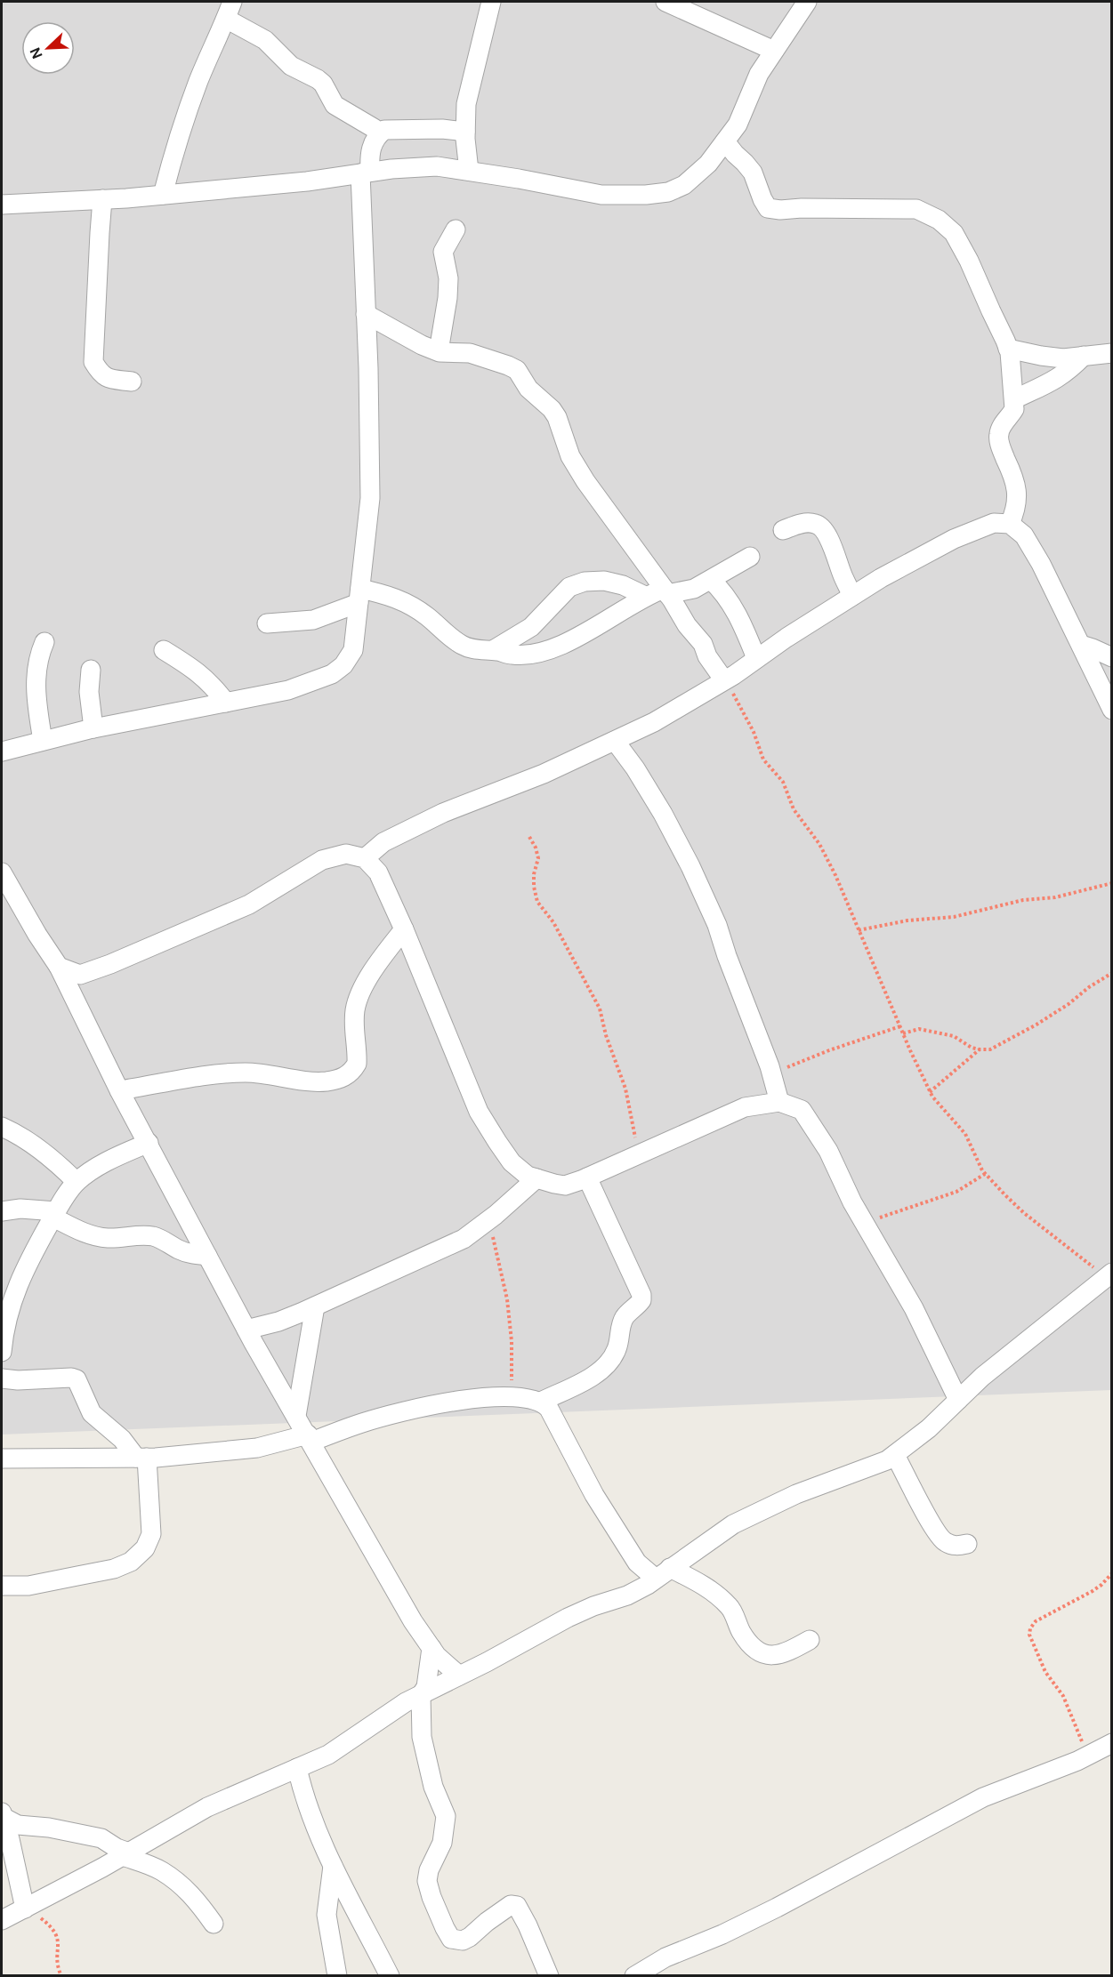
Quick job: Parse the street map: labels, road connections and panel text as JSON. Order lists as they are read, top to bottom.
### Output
{
  "north": "bottom left"
}
